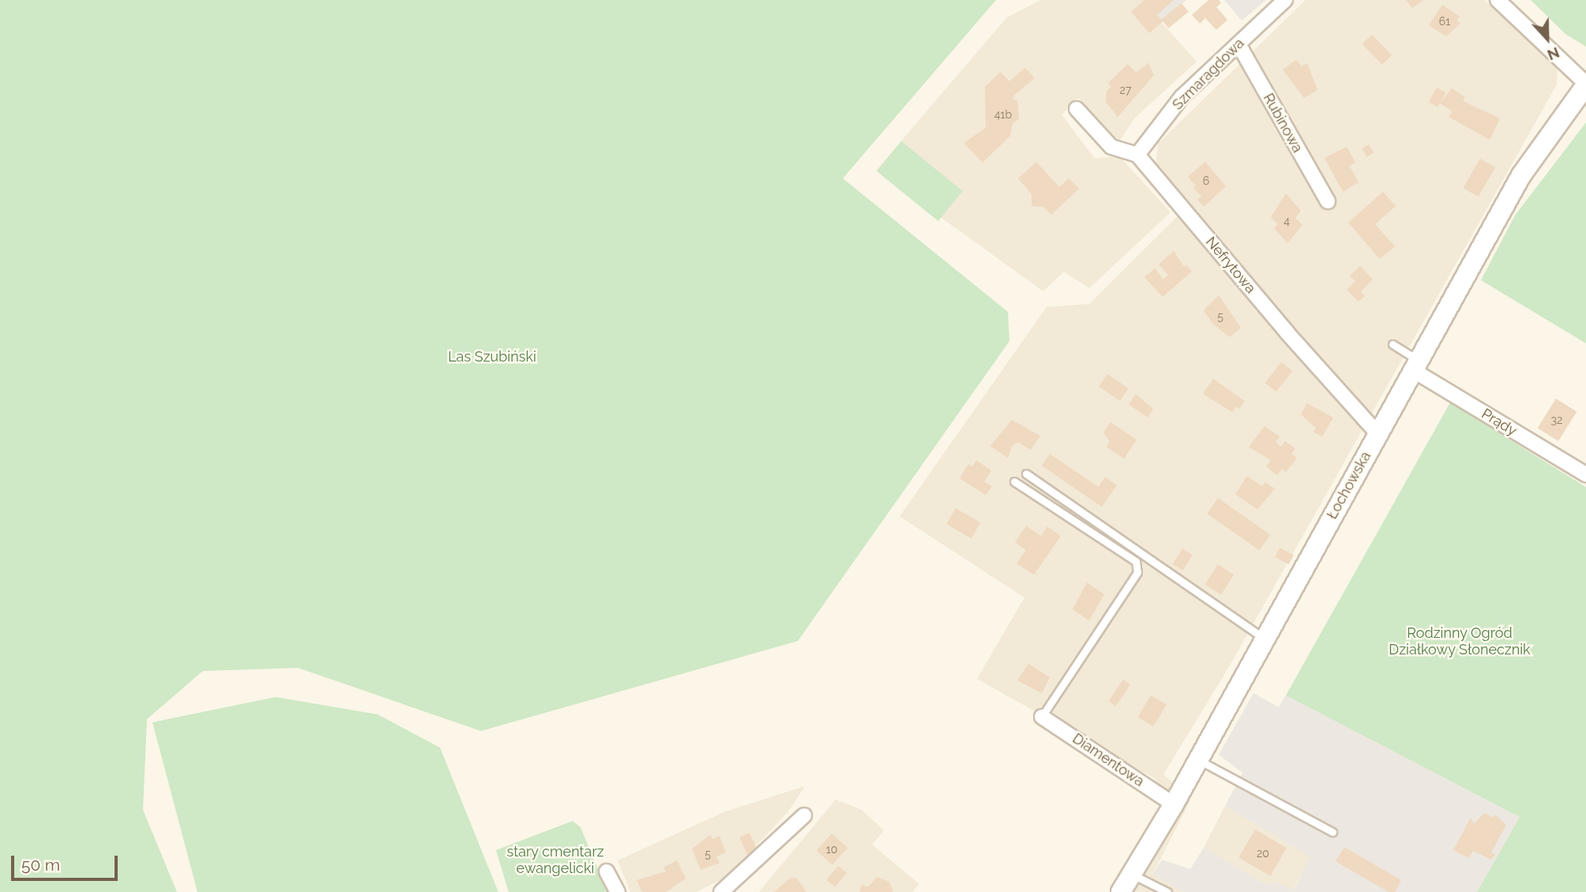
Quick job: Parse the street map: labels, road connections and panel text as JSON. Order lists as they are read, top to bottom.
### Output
{
  "streets": {
    "main road": ["Łochowska"],
    "street": [
      "Szmaragdowa",
      "Rubinowa",
      "Nefrytowa",
      "Prądy",
      "Diamentowa"
    ]
  },
  "crossings": [
    ["Szmaragdowa", "Rubinowa"],
    ["Szmaragdowa", "Nefrytowa"],
    ["Nefrytowa", "Łochowska"],
    ["Prądy", "Łochowska"],
    ["Łochowska", "Diamentowa"]
  ],
  "parks": ["Las Szubiński", "Rodzinny Ogród Działkowy Słonecznik", "stary cmentarz ewangelicki"],
  "house_numbers": [
    "61",
    "27",
    "41b",
    "6",
    "4",
    "5",
    "32",
    "10",
    "20",
    "5"
  ],
  "scale_bar": "50 m",
  "north": "bottom"
}
